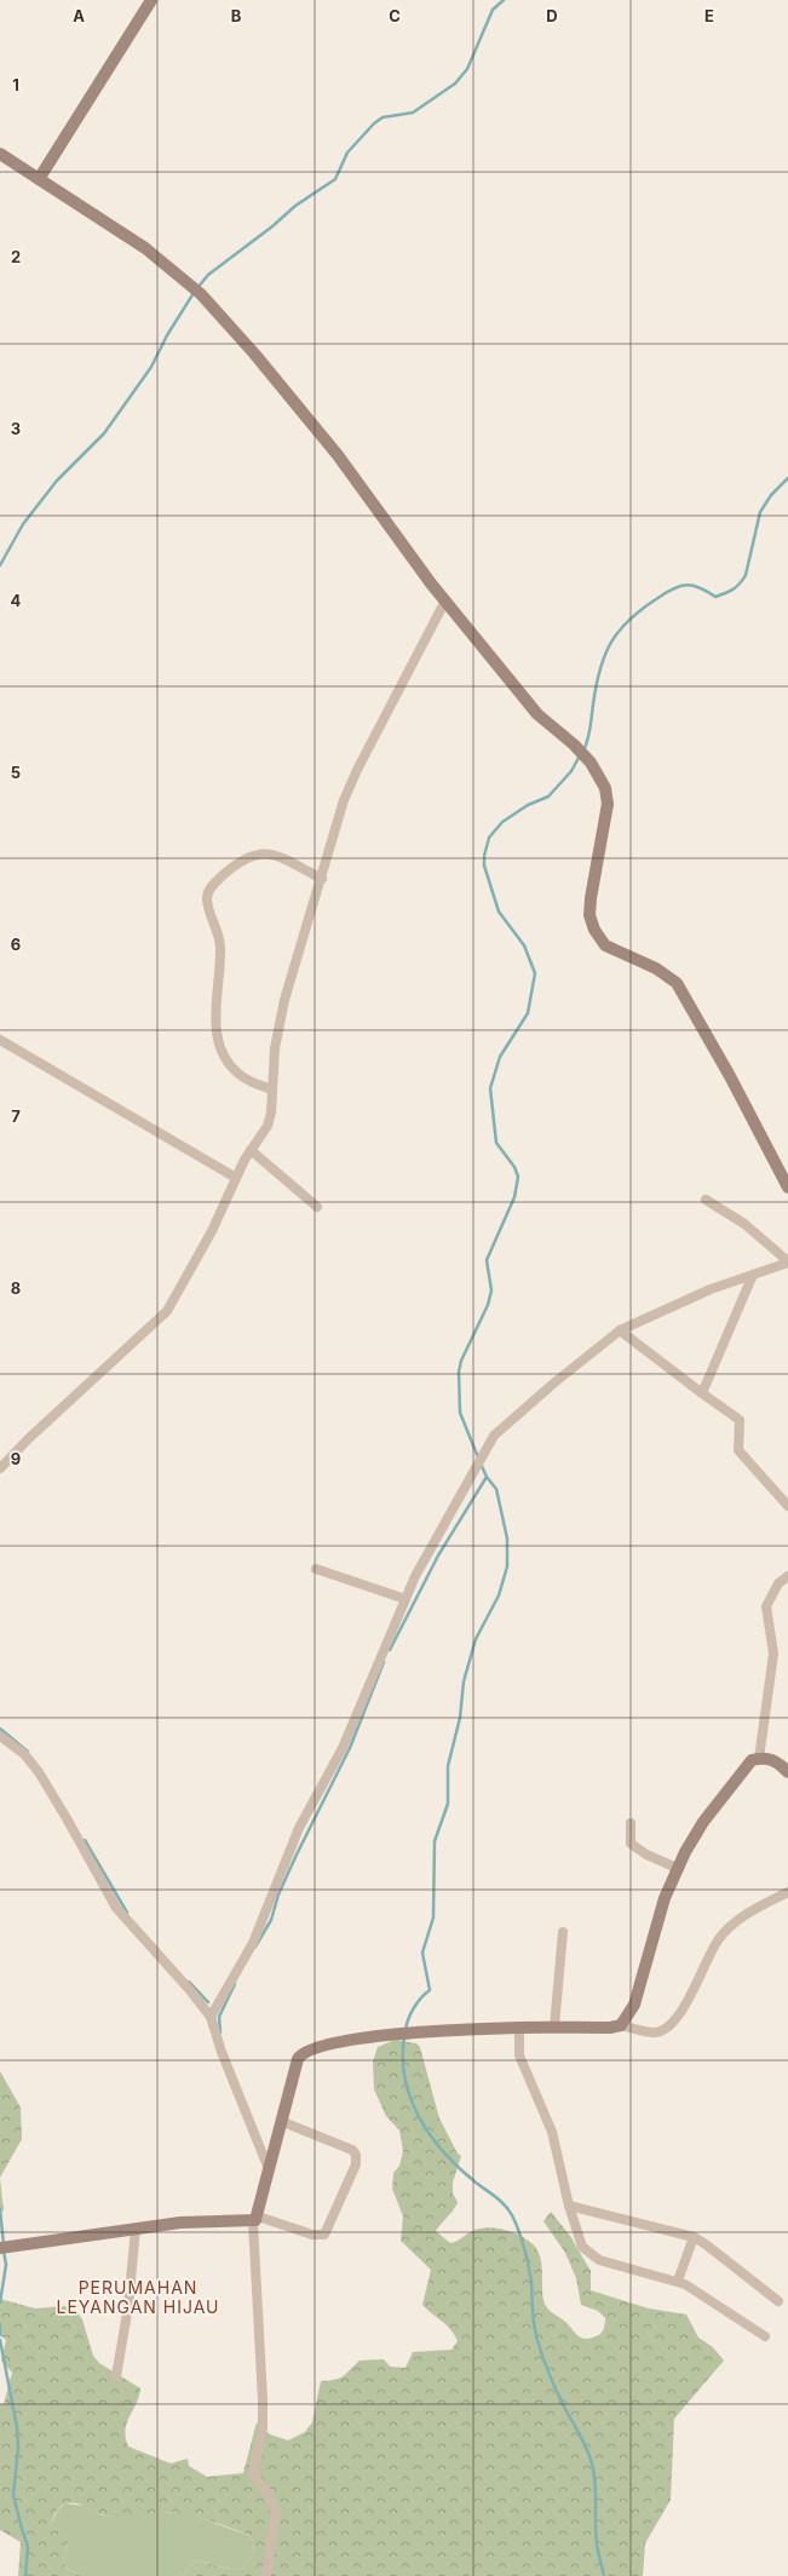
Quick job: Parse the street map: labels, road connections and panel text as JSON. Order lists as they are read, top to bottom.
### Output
{
  "districts": ["PERUMAHAN LEYANGAN HIJAU"],
  "grid": {
    "columns": [
      "A",
      "B",
      "C",
      "D",
      "E"
    ],
    "rows": [
      "1",
      "2",
      "3",
      "4",
      "5",
      "6",
      "7",
      "8",
      "9"
    ]
  }
}
